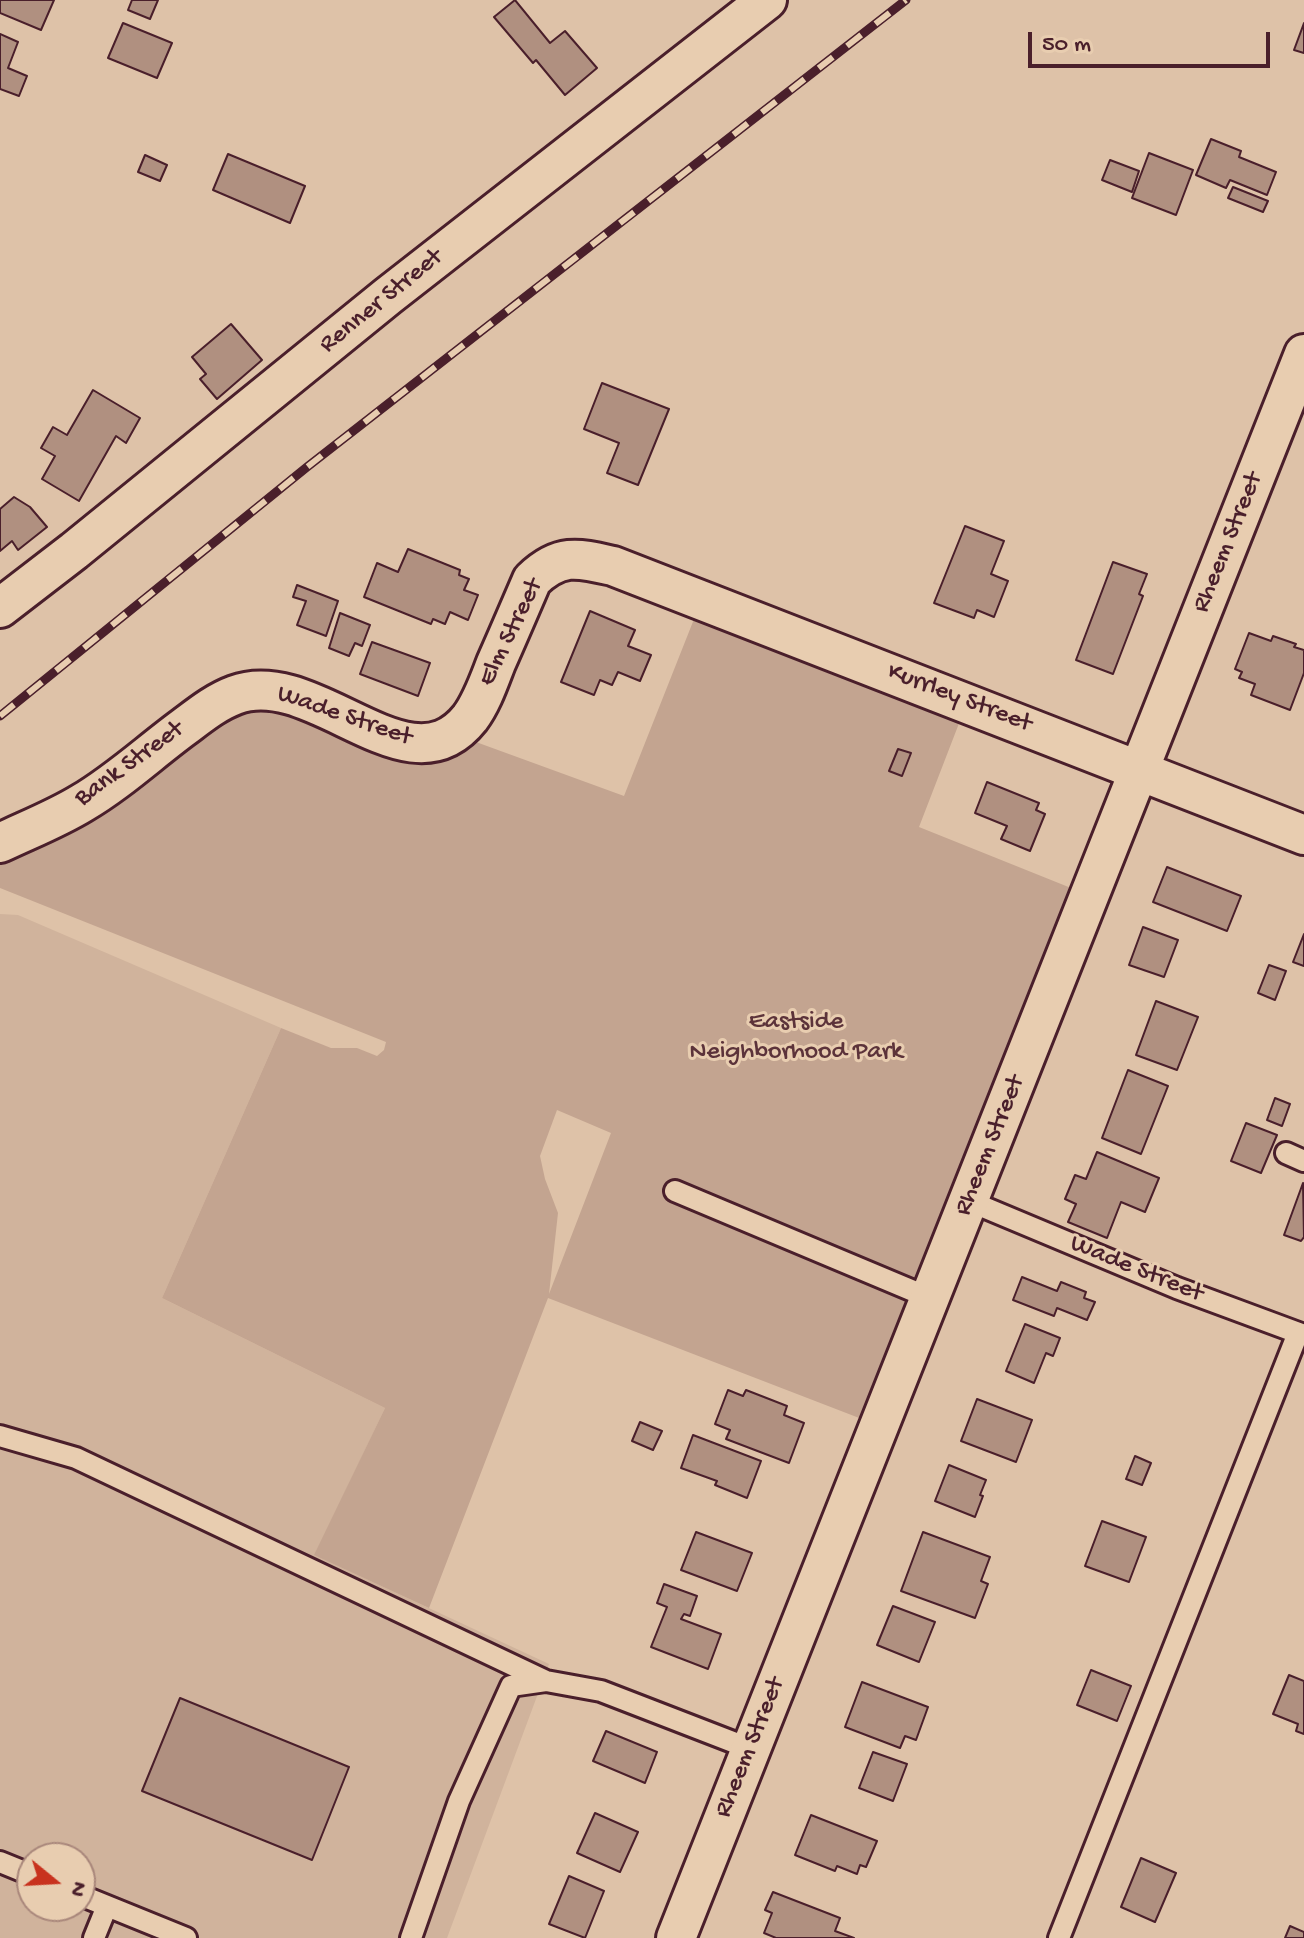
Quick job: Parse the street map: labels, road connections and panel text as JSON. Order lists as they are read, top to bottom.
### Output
{
  "streets": {
    "street": [
      "Renner Street",
      "Rheem Street",
      "Elm Street",
      "Kurrley Street",
      "Wade Street",
      "Bank Street"
    ]
  },
  "crossings": [
    ["Rheem Street", "Kurrley Street"],
    ["Rheem Street", "Wade Street"],
    ["Elm Street", "Kurrley Street"],
    ["Elm Street", "Wade Street"],
    ["Wade Street", "Bank Street"]
  ],
  "parks": ["Eastside Neighborhood Park"],
  "scale_bar": "50 m",
  "north": "right"
}
